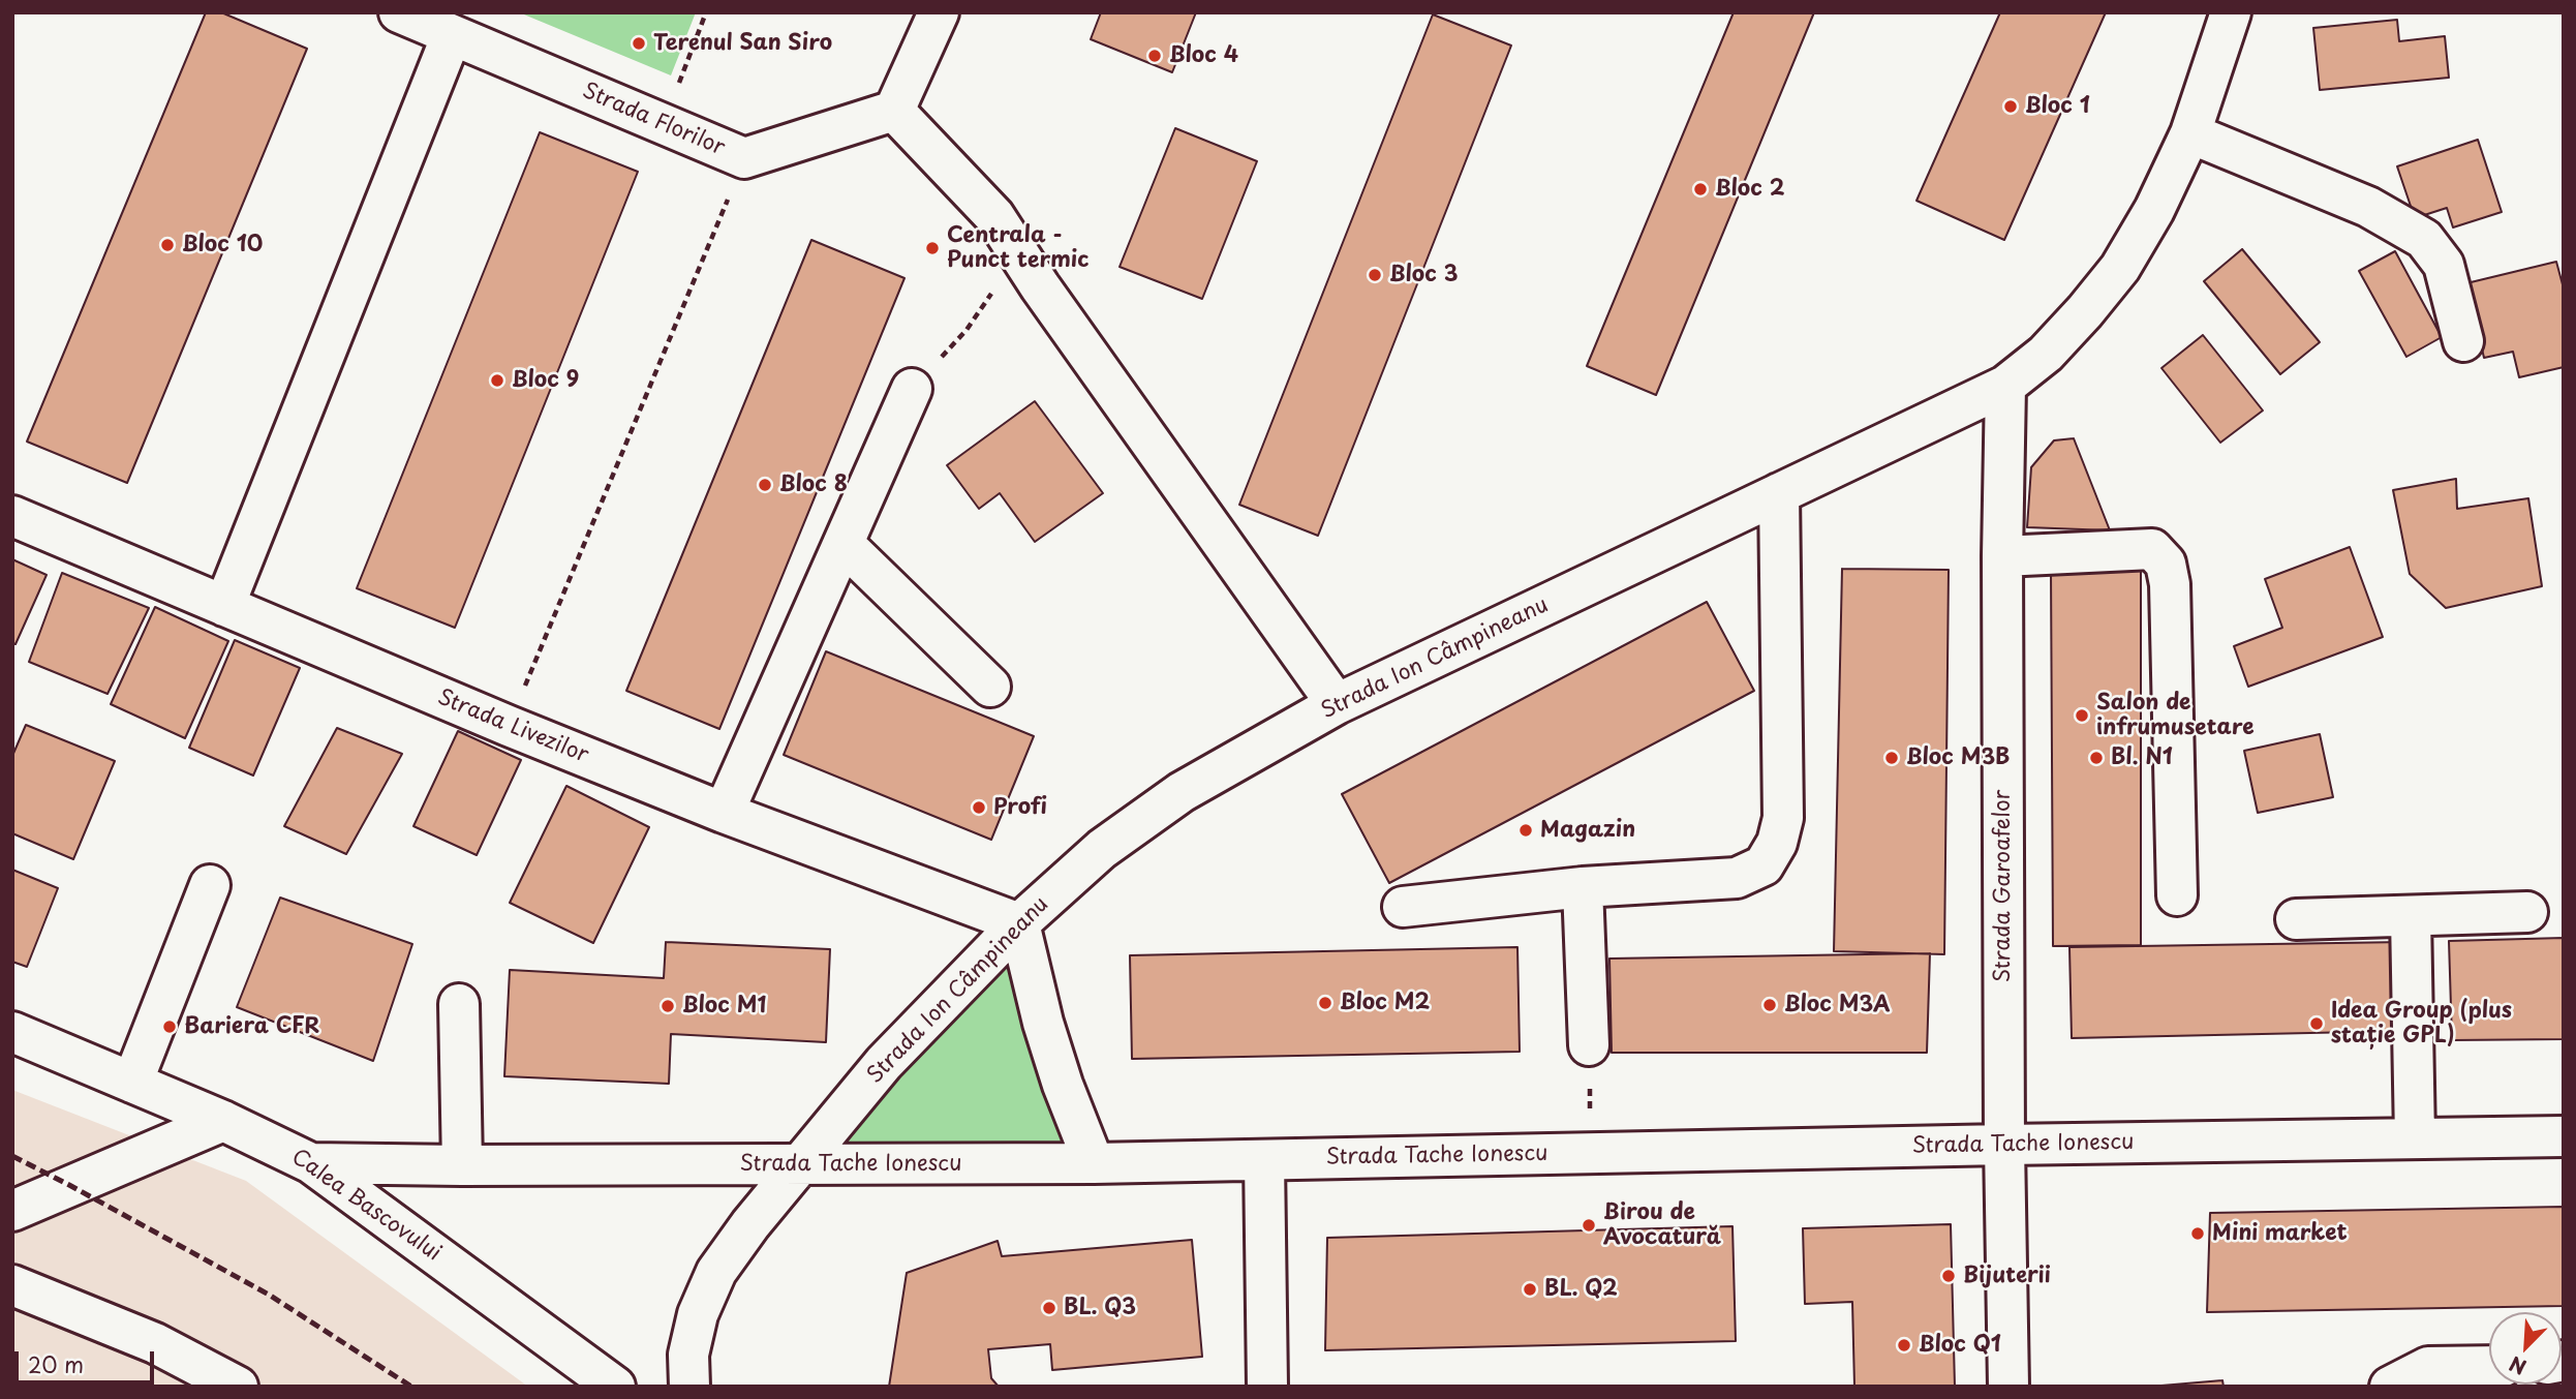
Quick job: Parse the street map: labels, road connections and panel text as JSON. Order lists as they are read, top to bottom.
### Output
{
  "streets": {
    "street": [
      "Strada Florilor",
      "Strada Ion Câmpineanu",
      "Strada Livezilor",
      "Strada Garoafelor",
      "Strada Tache Ionescu",
      "Calea Bascovului"
    ]
  },
  "crossings": [
    ["Strada Ion Câmpineanu", "Strada Livezilor"],
    ["Strada Ion Câmpineanu", "Strada Garoafelor"],
    ["Strada Ion Câmpineanu", "Strada Tache Ionescu"],
    ["Strada Garoafelor", "Strada Tache Ionescu"],
    ["Strada Tache Ionescu", "Calea Bascovului"]
  ],
  "places": [
    "Terenul San Siro",
    "Bloc 4",
    "Bloc 1",
    "Bloc 2",
    "Bloc 10",
    "Centrala - Punct termic",
    "Bloc 3",
    "Bloc 9",
    "Bloc 8",
    "Salon de infrumusetare",
    "Bloc M3B",
    "Bl. N1",
    "Profi",
    "Magazin",
    "Bloc M2",
    "Bloc M3A",
    "Bloc M1",
    "Idea Group (plus stație GPL)",
    "Bariera CFR",
    "Birou de Avocatură",
    "Mini market",
    "Bijuterii",
    "BL. Q2",
    "BL. Q3",
    "Bloc Q1"
  ],
  "scale_bar": "20 m",
  "north": "bottom left"
}
